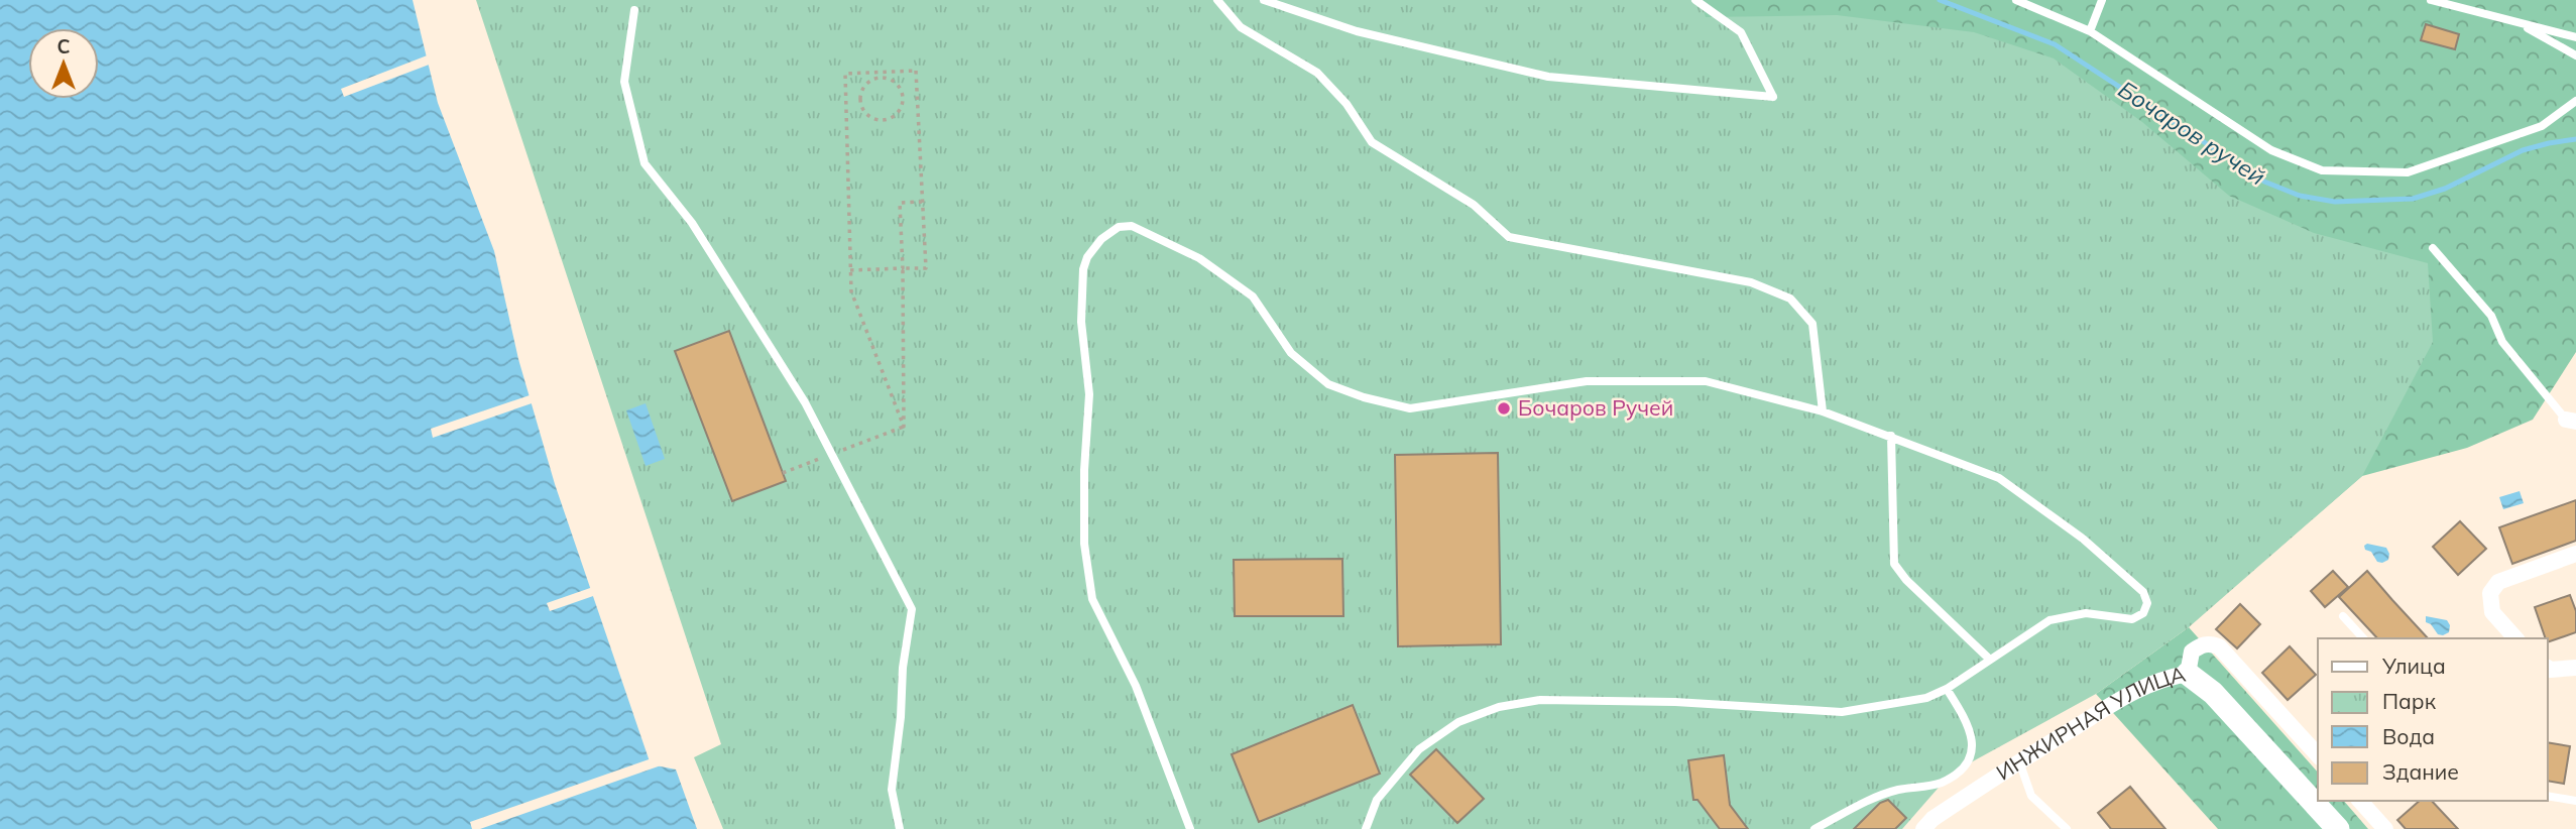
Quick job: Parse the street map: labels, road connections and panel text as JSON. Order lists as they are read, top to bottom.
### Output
{
  "streets": {
    "street": ["ИНЖИРНАЯ УЛИЦА"]
  },
  "water": ["Бочаров ручей"],
  "places": ["Бочаров Ручей"],
  "legend": [
    "Улица",
    "Парк",
    "Вода",
    "Здание"
  ],
  "north": "top"
}
